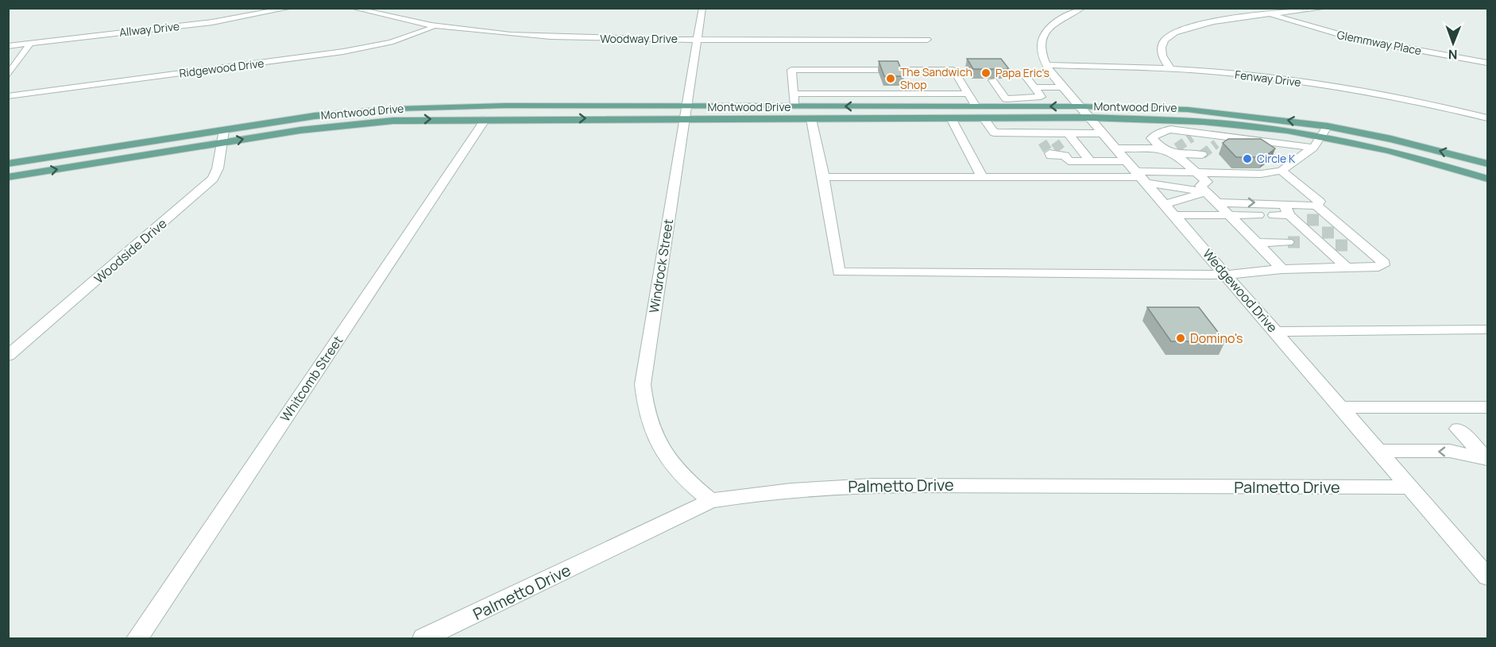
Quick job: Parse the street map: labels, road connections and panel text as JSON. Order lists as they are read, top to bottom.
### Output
{
  "streets": {
    "main road": ["Montwood Drive"],
    "street": [
      "Allway Drive",
      "Woodway Drive",
      "Glemmway Place",
      "Ridgewood Drive",
      "Fenway Drive",
      "Woodside Drive",
      "Windrock Street",
      "Wedgewood Drive",
      "Whitcomb Street",
      "Palmetto Drive"
    ]
  },
  "crossings": [
    ["Woodway Drive", "Ridgewood Drive"],
    ["Woodway Drive", "Windrock Street"],
    ["Fenway Drive", "Wedgewood Drive"],
    ["Montwood Drive", "Woodside Drive"],
    ["Montwood Drive", "Windrock Street"],
    ["Montwood Drive", "Wedgewood Drive"],
    ["Montwood Drive", "Whitcomb Street"],
    ["Windrock Street", "Palmetto Drive"],
    ["Wedgewood Drive", "Palmetto Drive"]
  ],
  "places": [
    "Papa Eric's",
    "The Sandwich Shop",
    "Circle K",
    "Domino's"
  ],
  "north": "bottom"
}
